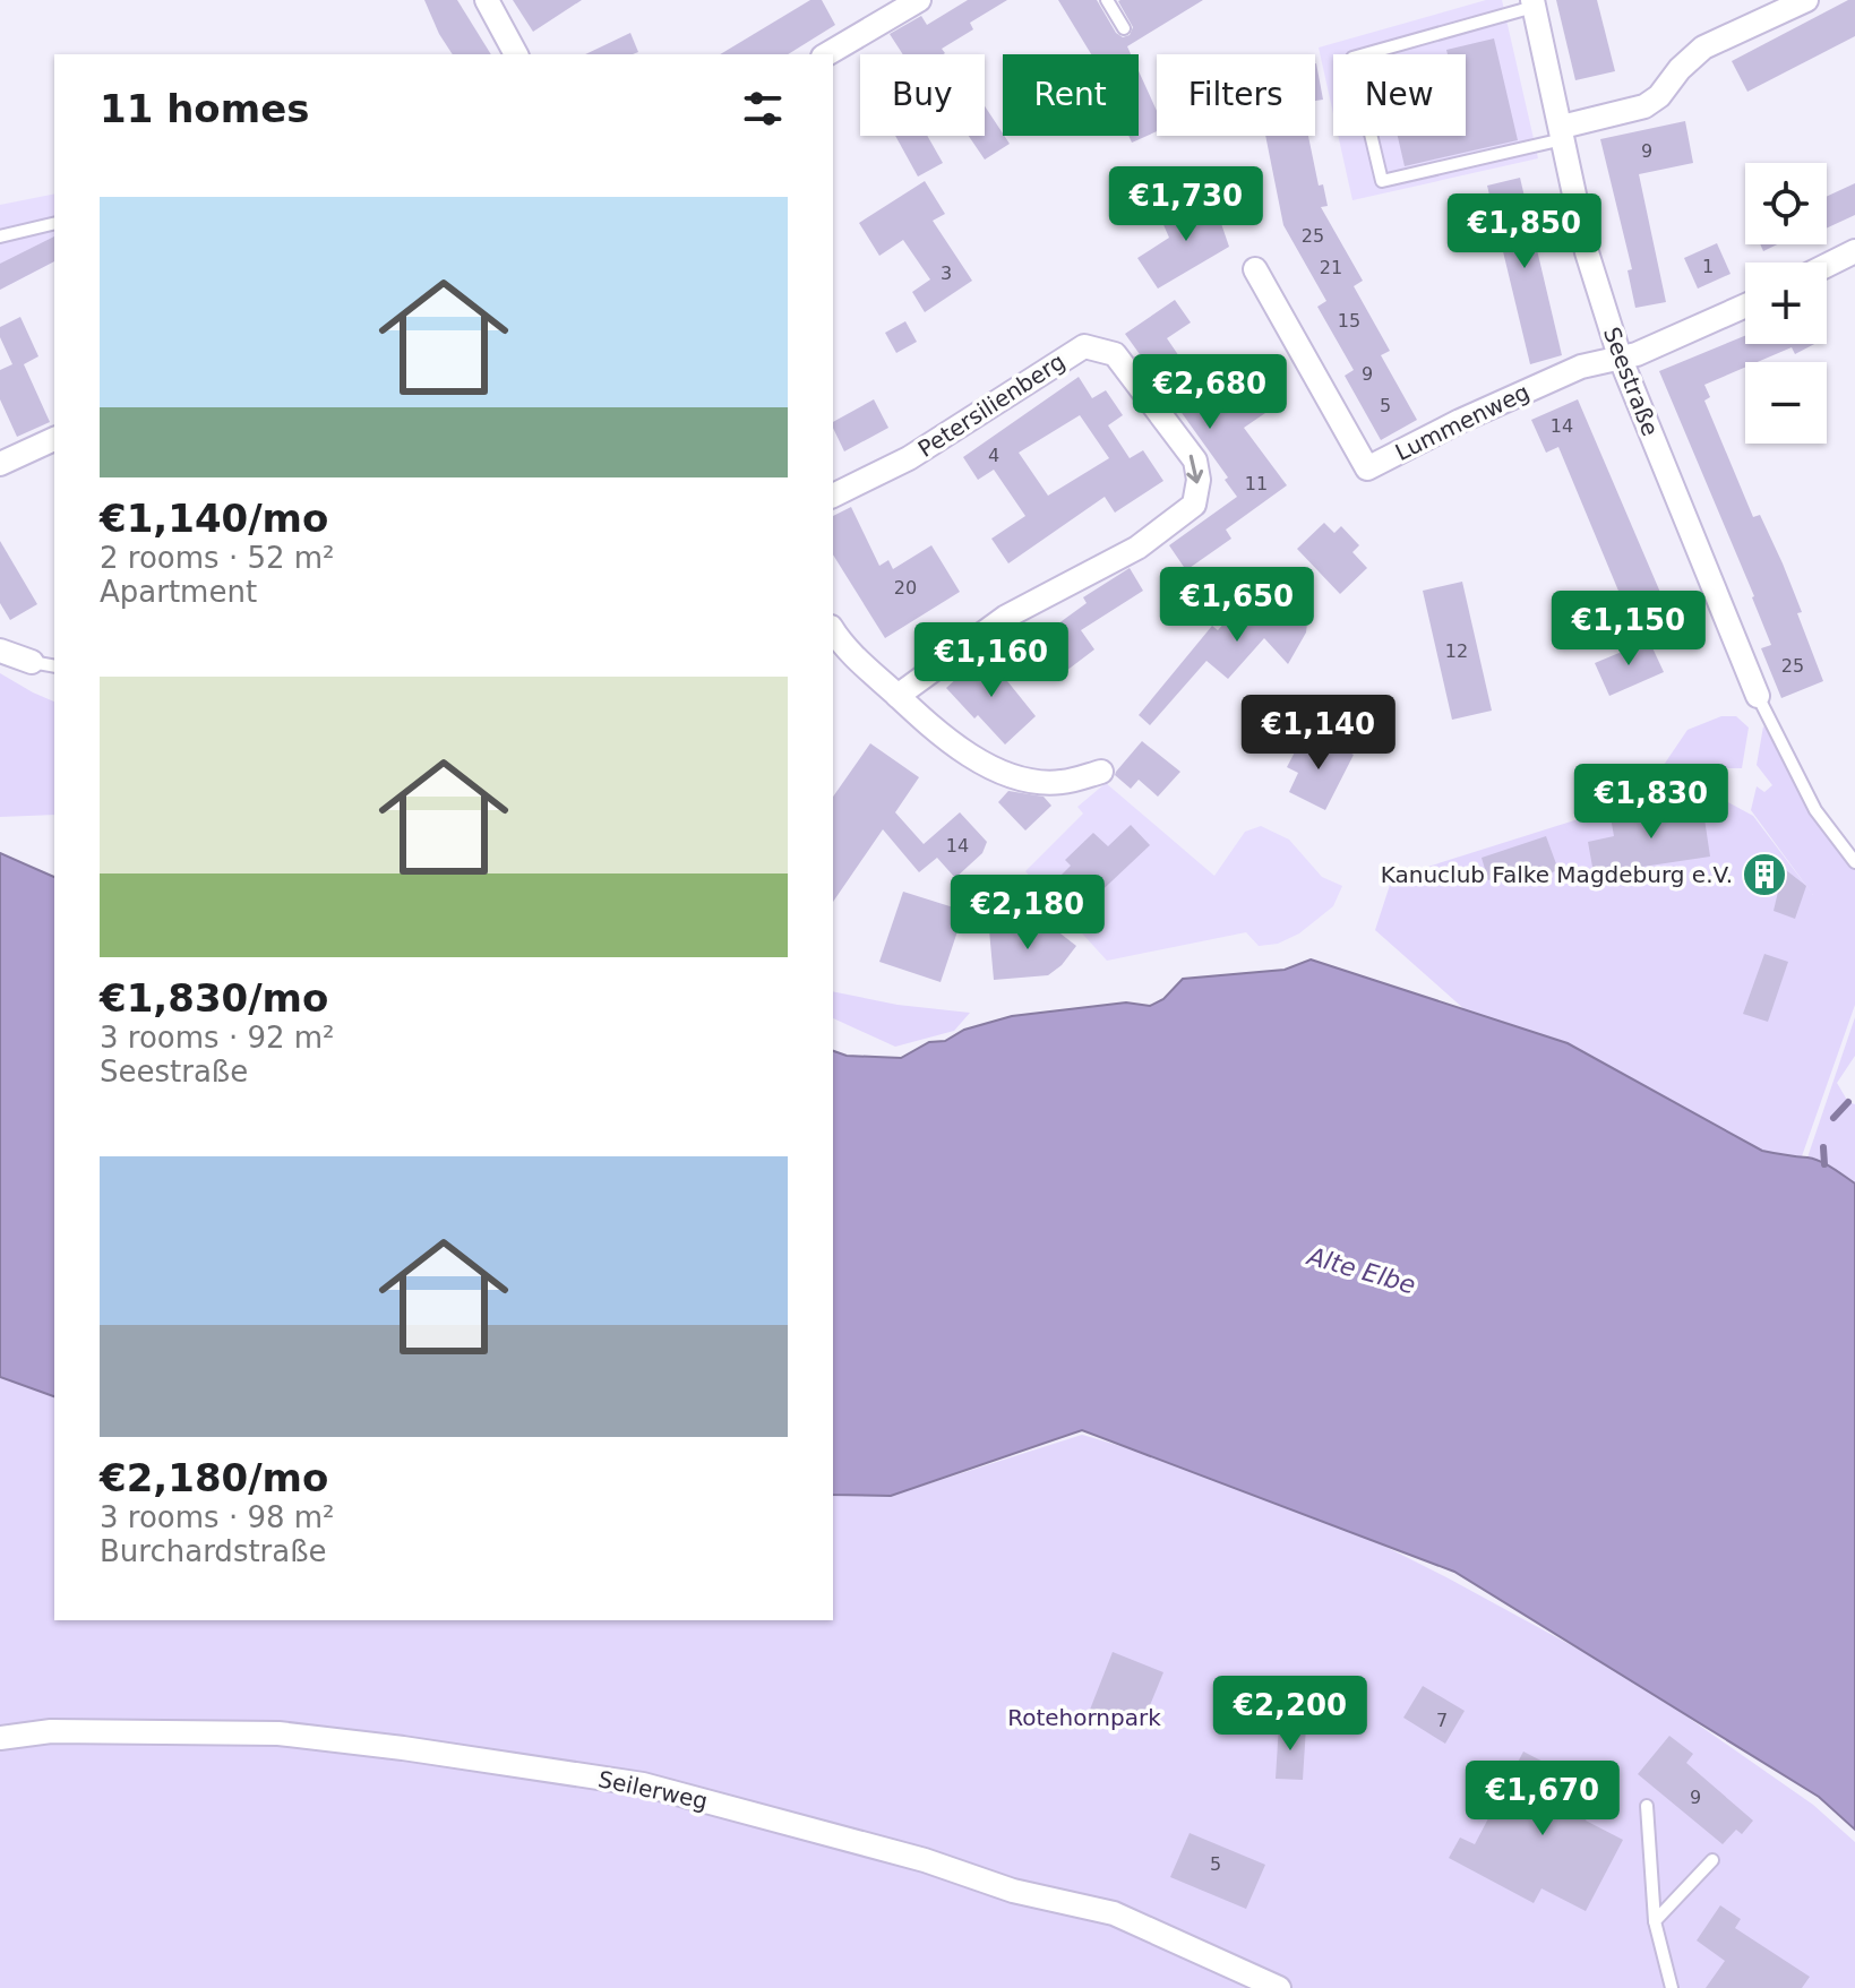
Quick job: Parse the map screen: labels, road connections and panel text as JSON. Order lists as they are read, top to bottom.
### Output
{
  "streets": {
    "street": [
      "Seestraße",
      "Petersilienberg",
      "Lummenweg",
      "Seilerweg"
    ]
  },
  "crossings": [
    ["Seestraße", "Lummenweg"]
  ],
  "water": ["Alte Elbe"],
  "parks": ["Rotehornpark"],
  "places": {
    "building": ["Kanuclub Falke Magdeburg e.V."]
  },
  "house_numbers": [
    "9",
    "25",
    "1",
    "21",
    "3",
    "15",
    "9",
    "5",
    "14",
    "4",
    "11",
    "20",
    "12",
    "25",
    "14",
    "7",
    "9",
    "5"
  ],
  "page": {
    "chip": [
      "Buy",
      "Rent",
      "Filters",
      "New"
    ],
    "heading": "11 homes",
    "map_buttons": ["+", "−"],
    "list": [
      {
        "name": "€1,140/mo",
        "note": "2 rooms · 52 m² · Apartment"
      },
      {
        "name": "€1,830/mo",
        "note": "3 rooms · 92 m² · Seestraße"
      },
      {
        "name": "€2,180/mo",
        "note": "3 rooms · 98 m² · Burchardstraße"
      }
    ],
    "price": [
      "€1,730",
      "€1,850",
      "€2,680",
      "€1,650",
      "€1,150",
      "€1,160",
      "€1,140",
      "€1,830",
      "€2,180",
      "€2,200",
      "€1,670"
    ]
  }
}
